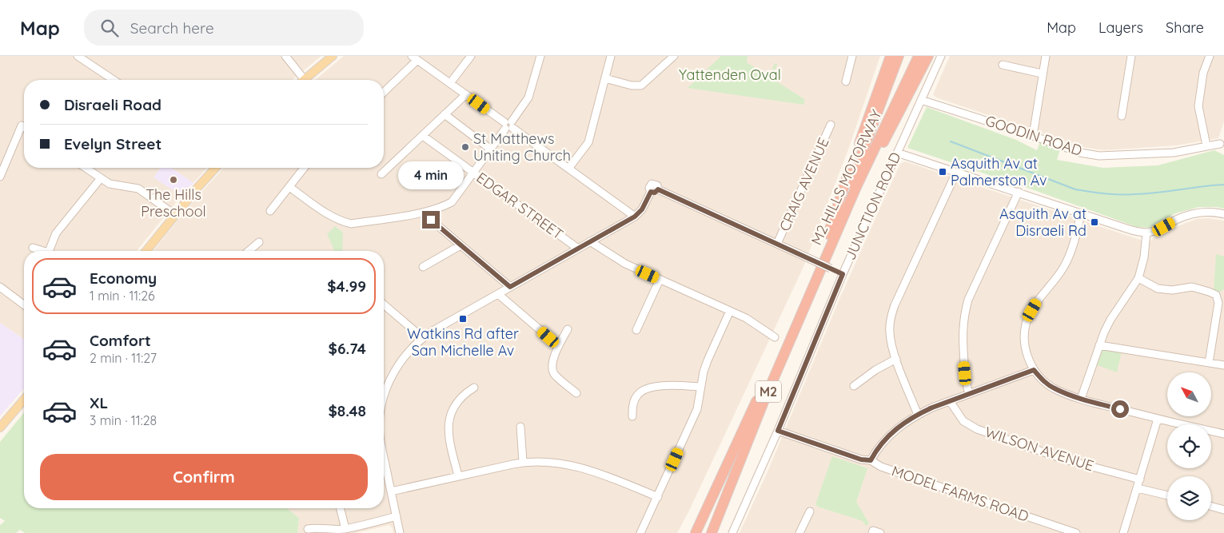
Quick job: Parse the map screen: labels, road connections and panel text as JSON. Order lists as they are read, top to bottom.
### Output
{
  "streets": {
    "highway": ["M2 HILLS MOTORWAY", "M2"],
    "street": [
      "GOODIN ROAD",
      "CRAIG AVENUE",
      "EDGAR STREET",
      "JUNCTION ROAD",
      "WILSON AVENUE",
      "MODEL FARMS ROAD"
    ]
  },
  "crossings": [
    ["GOODIN ROAD", "JUNCTION ROAD"],
    ["JUNCTION ROAD", "MODEL FARMS ROAD"]
  ],
  "parks": ["Yattenden Oval"],
  "places": {
    "other": ["St Matthews Uniting Church", "The Hills Preschool"],
    "transit": ["Asquith Av at Palmerston Av", "Asquith Av at Disraeli Rd", "Watkins Rd after San Michelle Av"]
  },
  "north": "top left",
  "page": {
    "header": "Map",
    "search": "Search here",
    "nav": ["Map", "Layers", "Share"],
    "banner": ["Disraeli Road", "Evelyn Street"],
    "bubble": "4 min",
    "list": [
      {
        "name": "Economy",
        "note": "1 min · 11:26",
        "value": "$4.99"
      },
      {
        "name": "Comfort",
        "note": "2 min · 11:27",
        "value": "$6.74"
      },
      {
        "name": "XL",
        "note": "3 min · 11:28",
        "value": "$8.48"
      }
    ],
    "buttons": "Confirm"
  }
}
